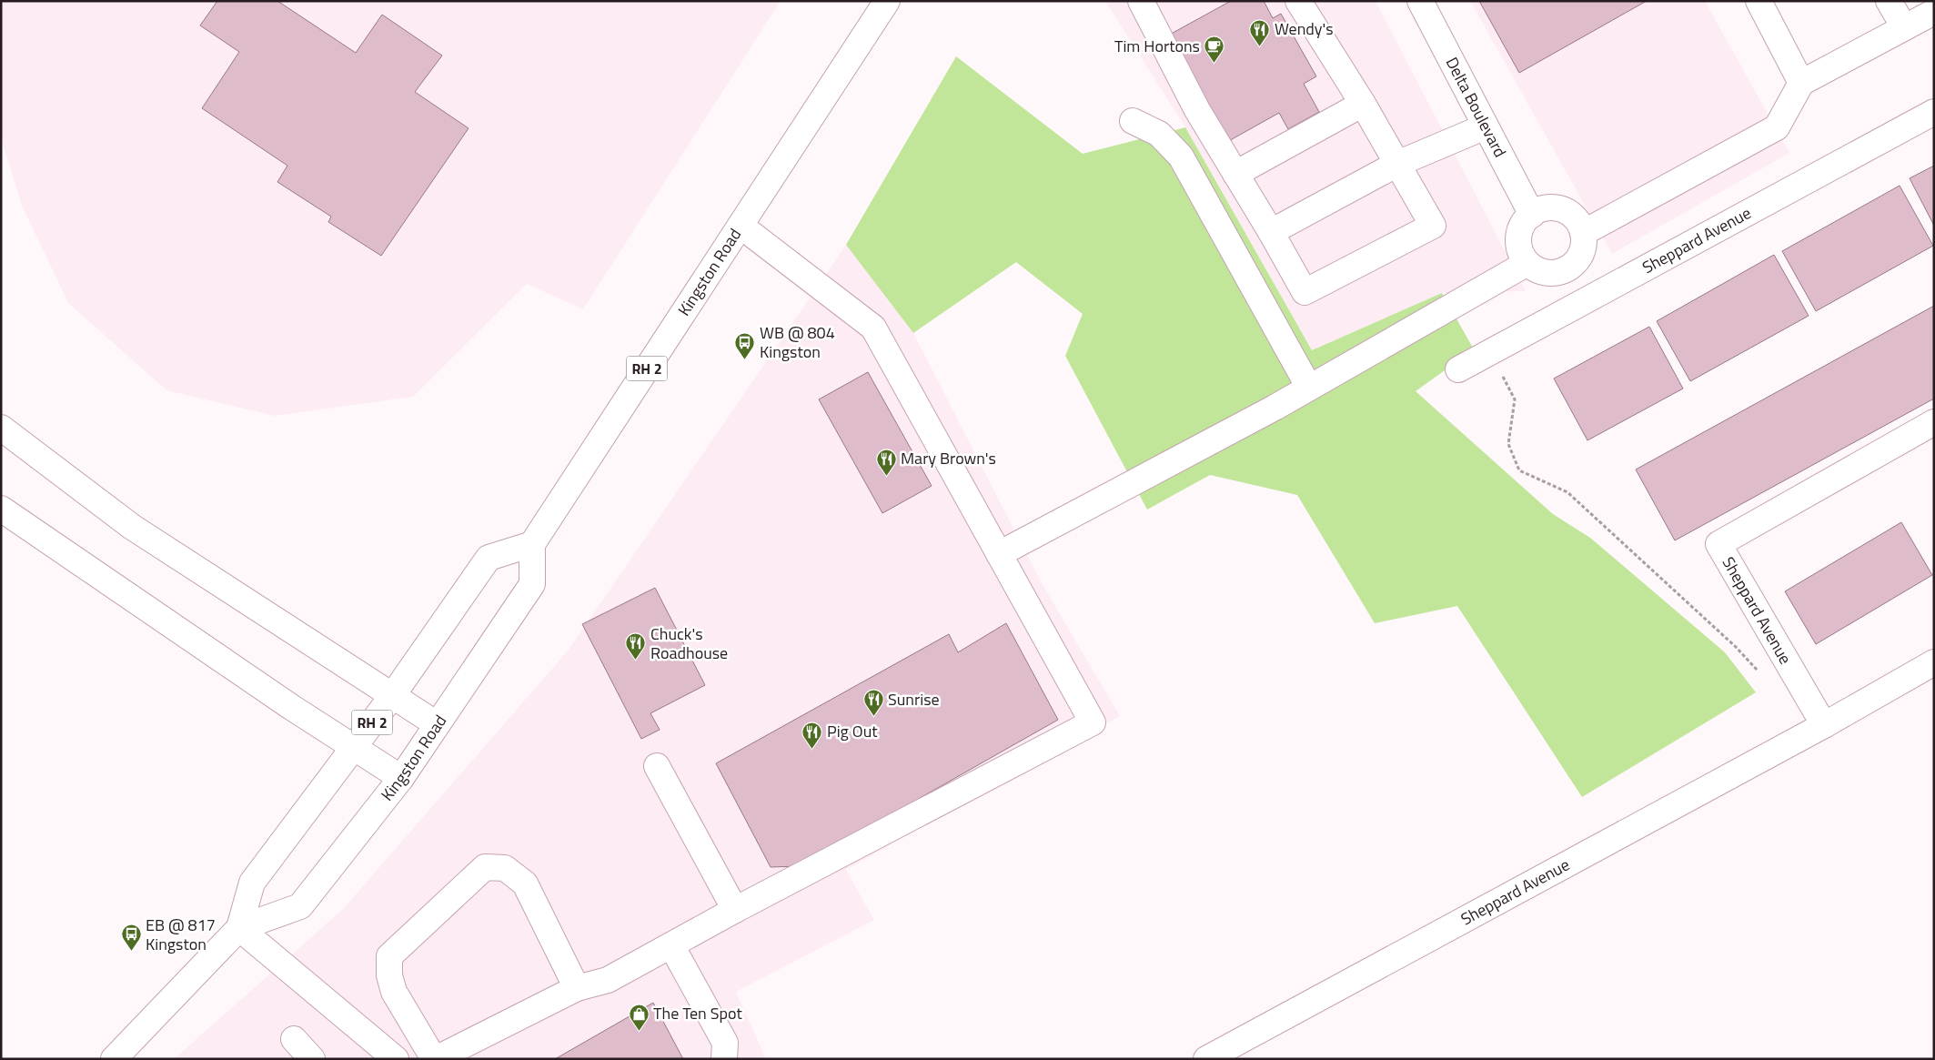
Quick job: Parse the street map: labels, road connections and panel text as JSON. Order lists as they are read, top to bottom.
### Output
{
  "streets": {
    "main road": [
      "Delta Boulevard",
      "Sheppard Avenue",
      "Kingston Road",
      "RH 2"
    ]
  },
  "places": {
    "restaurant": [
      "Wendy's",
      "Mary Brown's",
      "Chuck's Roadhouse",
      "Sunrise",
      "Pig Out"
    ],
    "cafe": ["Tim Hortons"],
    "bus stop": ["WB @ 804 Kingston", "EB @ 817 Kingston"],
    "shop": ["The Ten Spot"]
  }
}
